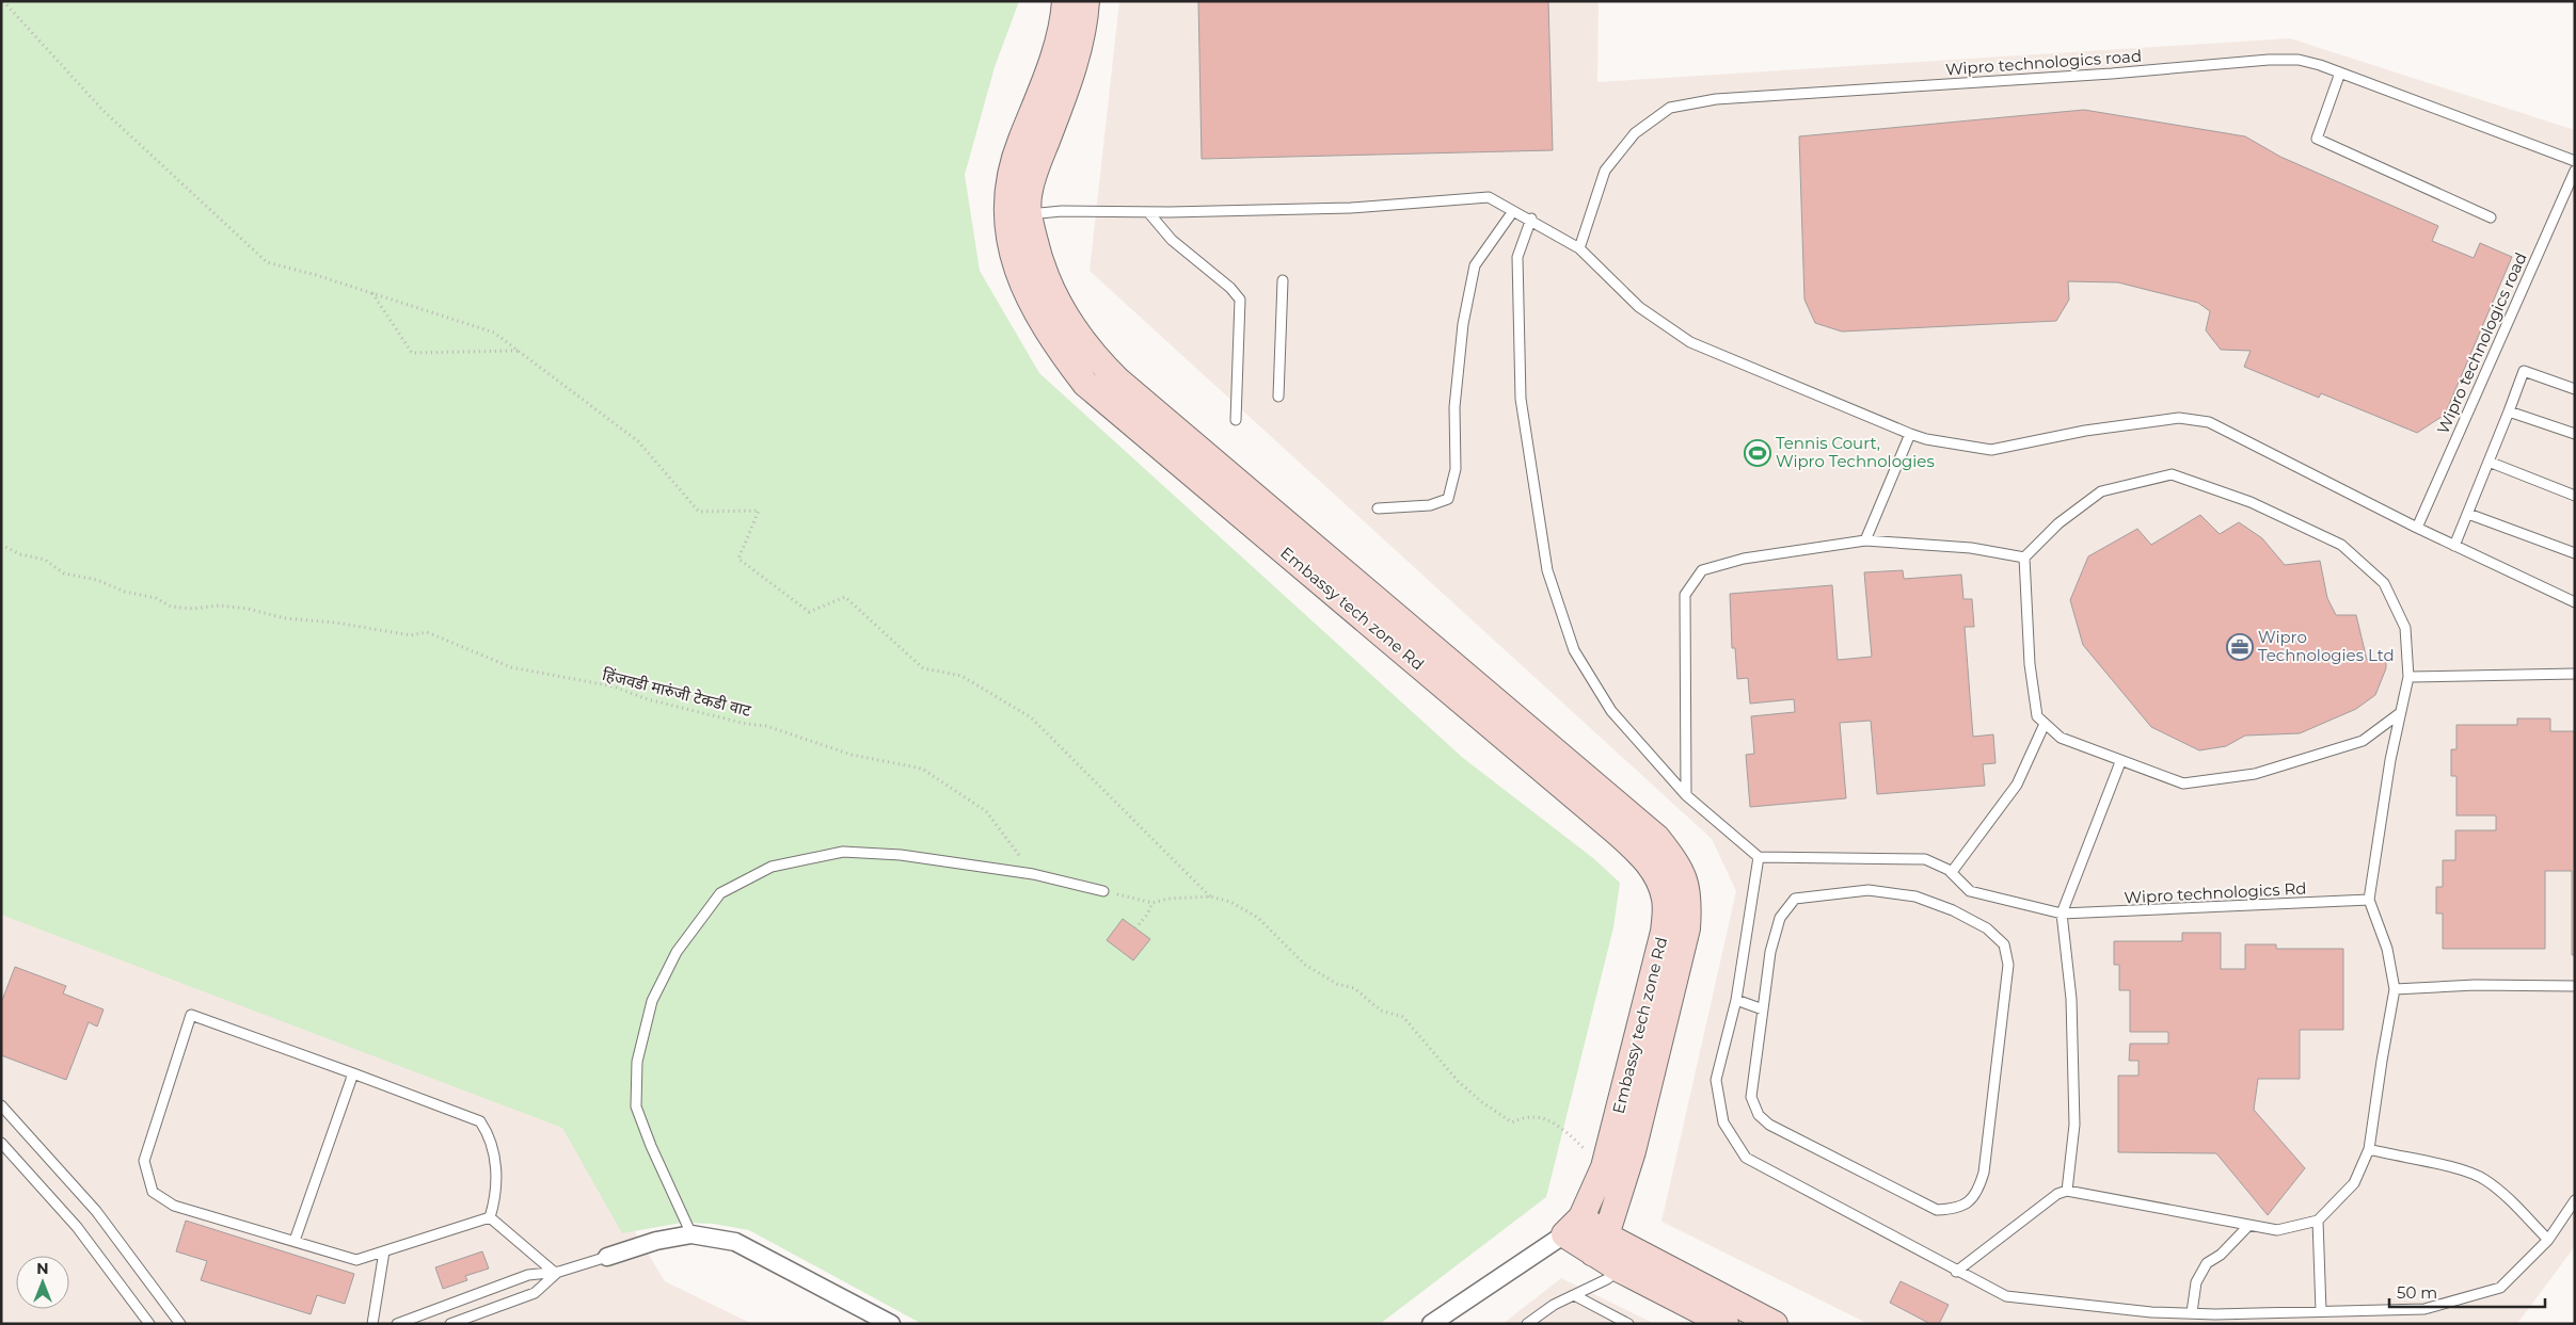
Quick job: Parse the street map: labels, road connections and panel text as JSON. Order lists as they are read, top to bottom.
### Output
{
  "streets": {
    "street": ["Embassy tech zone Rd"],
    "lane": ["Wipro technologics road", "Wipro technologics Rd"],
    "path": ["हिंजवडी मारुंजी टेकडी वाट"]
  },
  "places": {
    "sports": ["Tennis Court, Wipro Technologies"],
    "office": ["Wipro Technologies Ltd"]
  },
  "scale_bar": "50 m",
  "north": "top"
}
